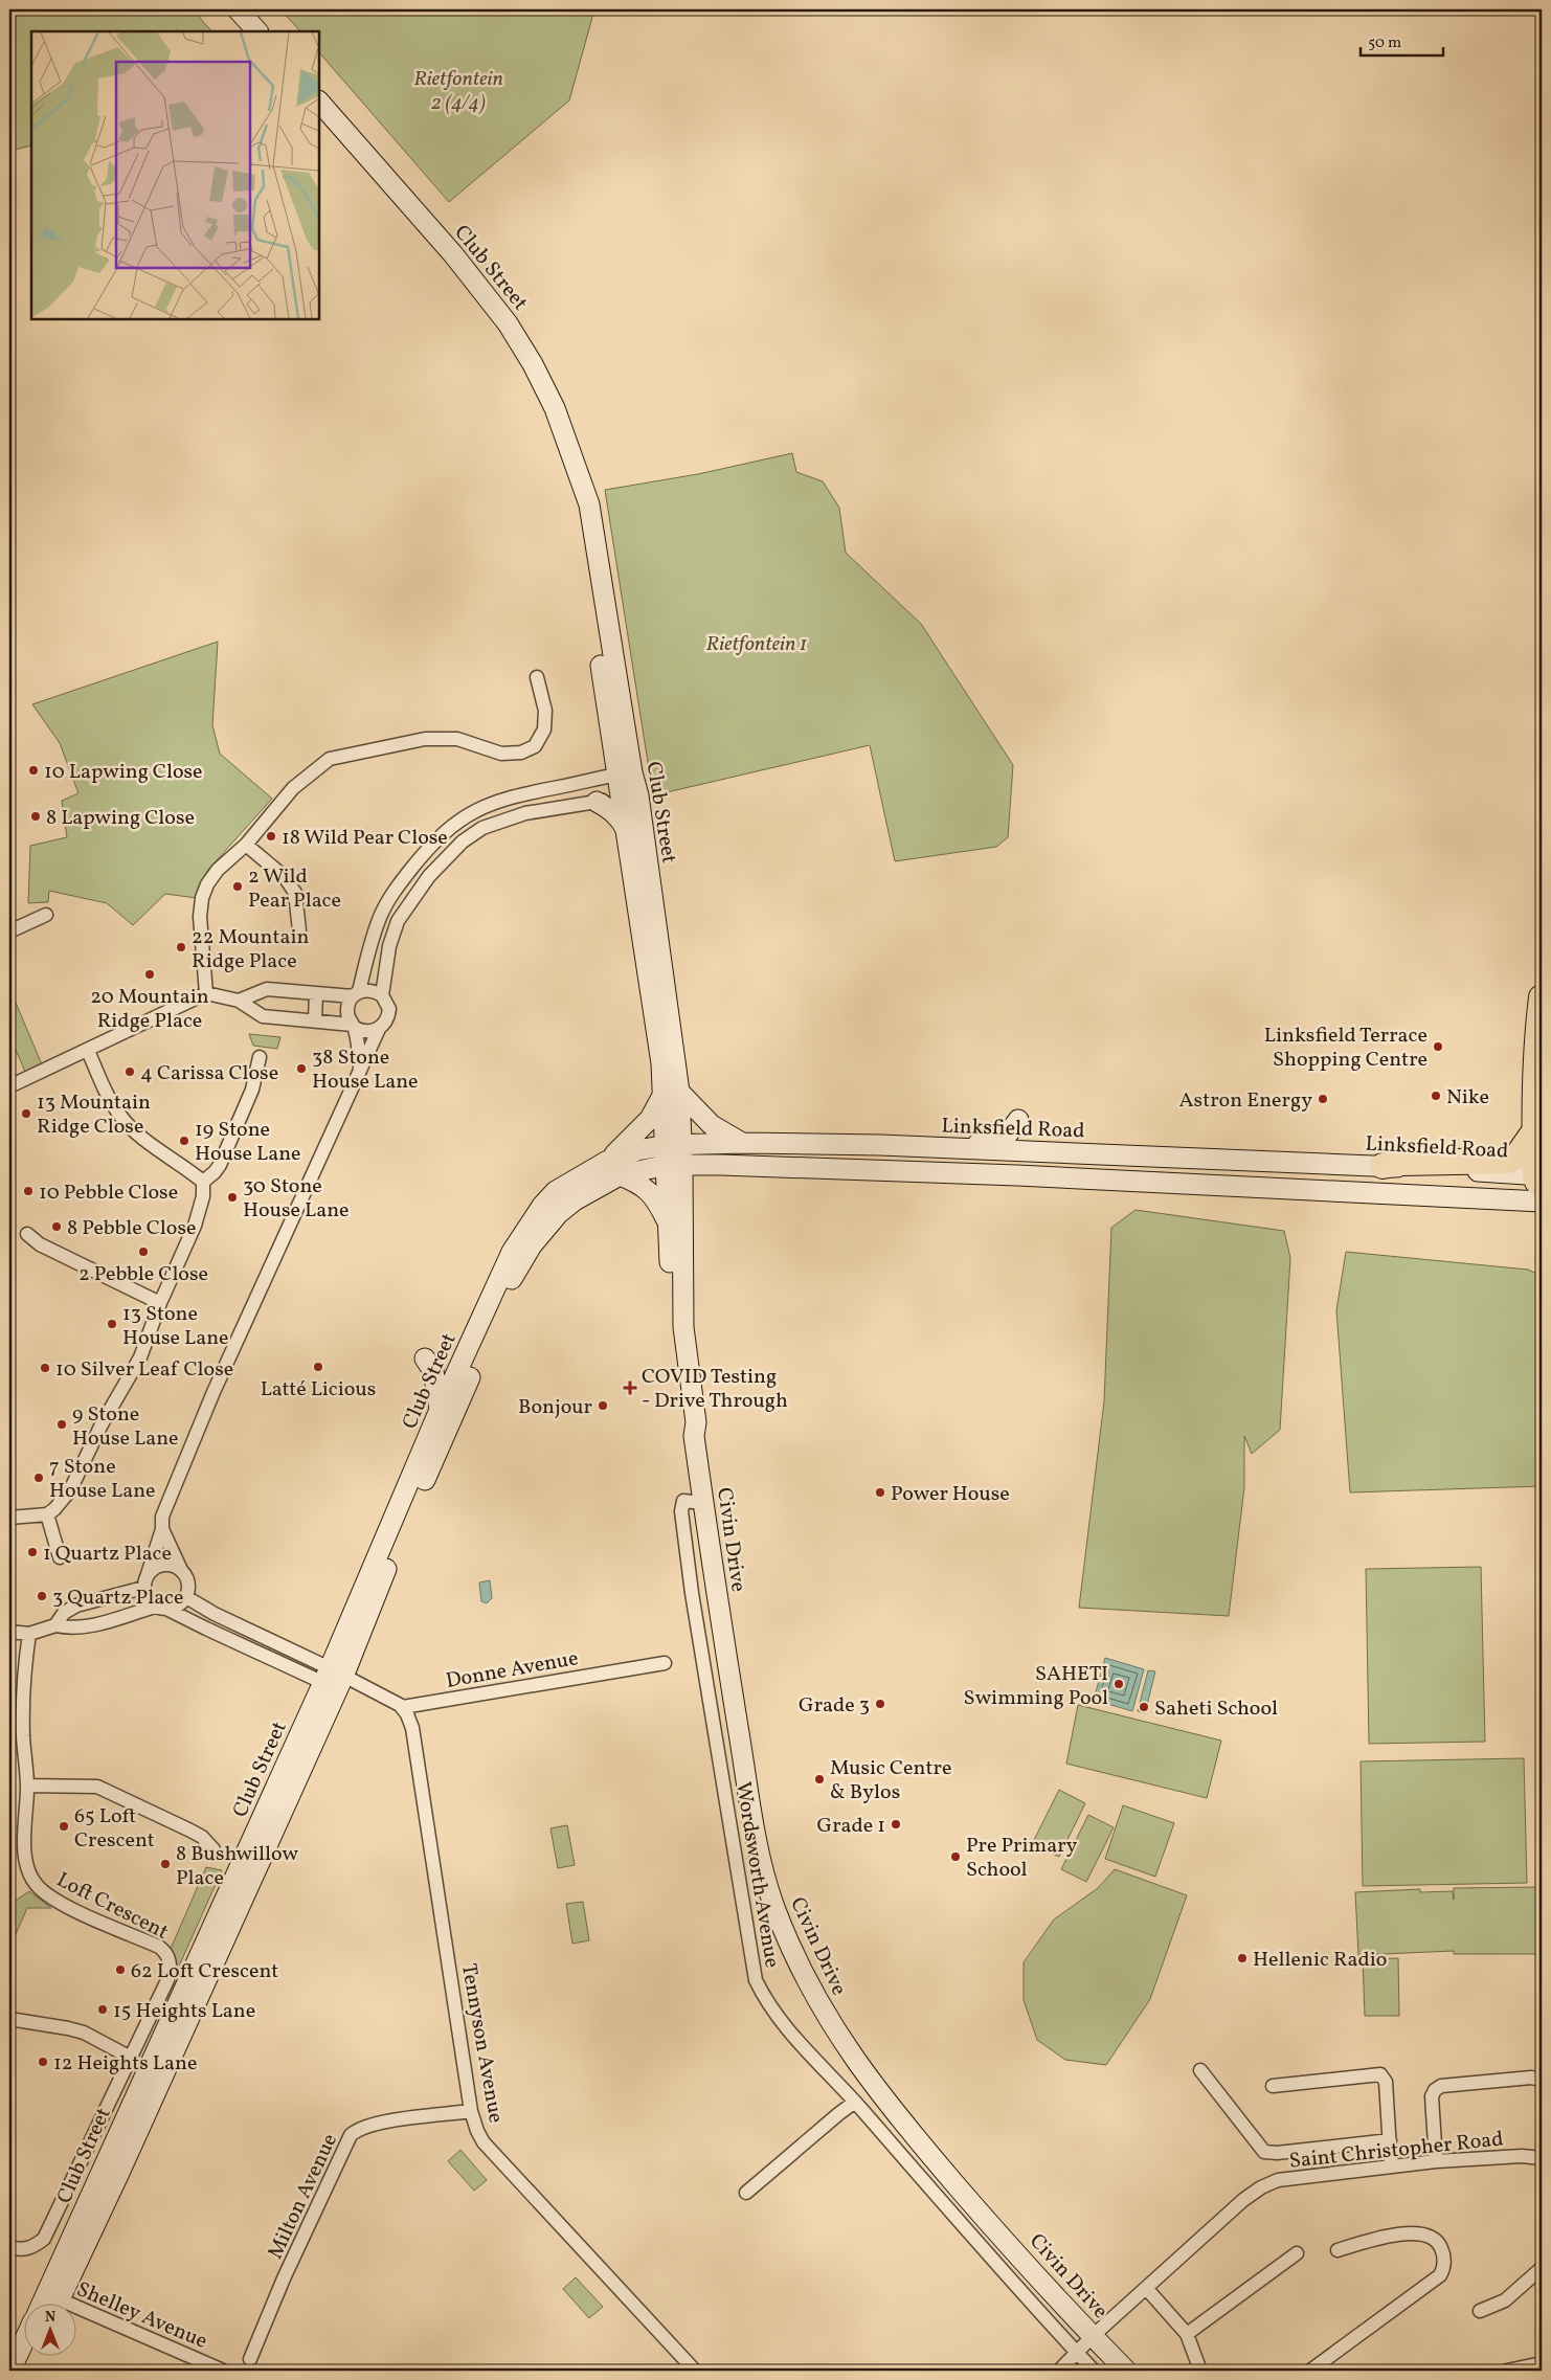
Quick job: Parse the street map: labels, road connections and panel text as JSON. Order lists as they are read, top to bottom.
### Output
{
  "streets": {
    "main road": ["Club Street", "Linksfield Road", "Civin Drive"],
    "street": [
      "Donne Avenue",
      "Wordsworth Avenue",
      "Loft Crescent",
      "Tennyson Avenue",
      "Saint Christopher Road",
      "Milton Avenue",
      "Shelley Avenue"
    ]
  },
  "crossings": [
    ["Club Street", "Linksfield Road"],
    ["Club Street", "Civin Drive"],
    ["Club Street", "Shelley Avenue"],
    ["Linksfield Road", "Civin Drive"],
    ["Civin Drive", "Wordsworth Avenue"],
    ["Civin Drive", "Saint Christopher Road"],
    ["Donne Avenue", "Tennyson Avenue"],
    ["Wordsworth Avenue", "Saint Christopher Road"],
    ["Tennyson Avenue", "Milton Avenue"]
  ],
  "parks": ["Rietfontein 2 (4/4)", "Rietfontein 1"],
  "places": {
    "other": [
      "10 Lapwing Close",
      "8 Lapwing Close",
      "18 Wild Pear Close",
      "2 Wild Pear Place",
      "22 Mountain Ridge Place",
      "20 Mountain Ridge Place",
      "Linksfield Terrace Shopping Centre",
      "38 Stone House Lane",
      "4 Carissa Close",
      "Nike",
      "Astron Energy",
      "13 Mountain Ridge Close",
      "19 Stone House Lane",
      "10 Pebble Close",
      "30 Stone House Lane",
      "8 Pebble Close",
      "2 Pebble Close",
      "13 Stone House Lane",
      "Latté Licious",
      "10 Silver Leaf Close",
      "Bonjour",
      "9 Stone House Lane",
      "7 Stone House Lane",
      "Power House",
      "1 Quartz Place",
      "3 Quartz Place",
      "SAHETI Swimming Pool",
      "Grade 3",
      "Saheti School",
      "Music Centre & Bylos",
      "Grade 1",
      "65 Loft Crescent",
      "Pre Primary School",
      "8 Bushwillow Place",
      "Hellenic Radio",
      "62 Loft Crescent",
      "15 Heights Lane",
      "12 Heights Lane"
    ],
    "health": ["COVID Testing - Drive Through"]
  },
  "scale_bar": "50 m",
  "north": "top"
}
